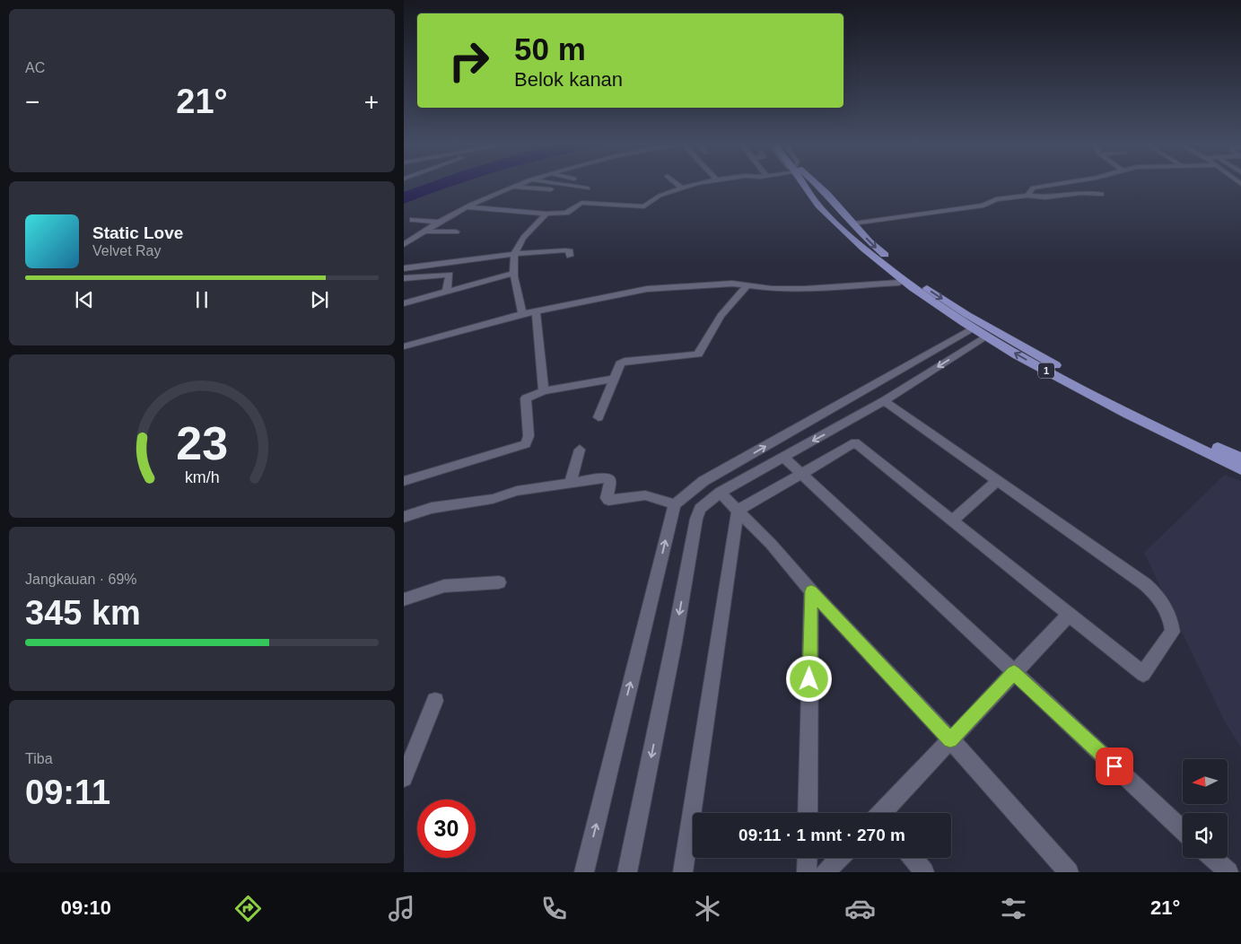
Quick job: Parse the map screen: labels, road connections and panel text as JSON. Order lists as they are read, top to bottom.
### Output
{
  "streets": {
    "main road": ["1"]
  },
  "north": "left",
  "page": {
    "tile": [
      "AC",
      ["Jangkauan · 69%", "345 km"],
      ["Tiba", "09:11"]
    ],
    "turn": ["50 m", "Belok kanan"],
    "heat": ["−", "21°", "+"],
    "song": ["Static Love", "Velvet Ray"],
    "limit": "30",
    "trip": "09:11 · 1 mnt · 270 m",
    "tabs": ["09:10", "21°"],
    "gauge": ["23", "km/h"]
  }
}
